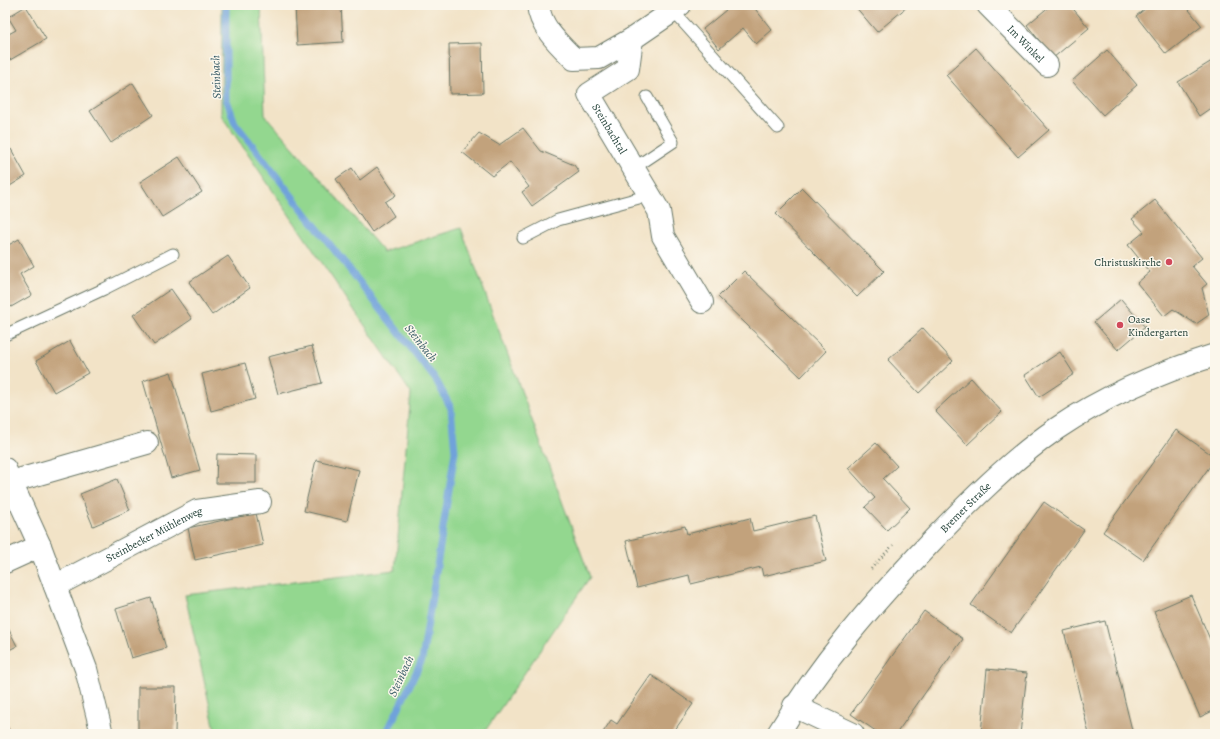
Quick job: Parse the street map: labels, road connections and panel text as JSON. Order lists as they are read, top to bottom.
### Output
{
  "streets": {
    "street": [
      "Im Winkel",
      "Steinbachtal",
      "Bremer Straße",
      "Steinbecker Mühlenweg"
    ]
  },
  "water": ["Steinbach"],
  "places": ["Christuskirche", "Oase Kindergarten"]
}
